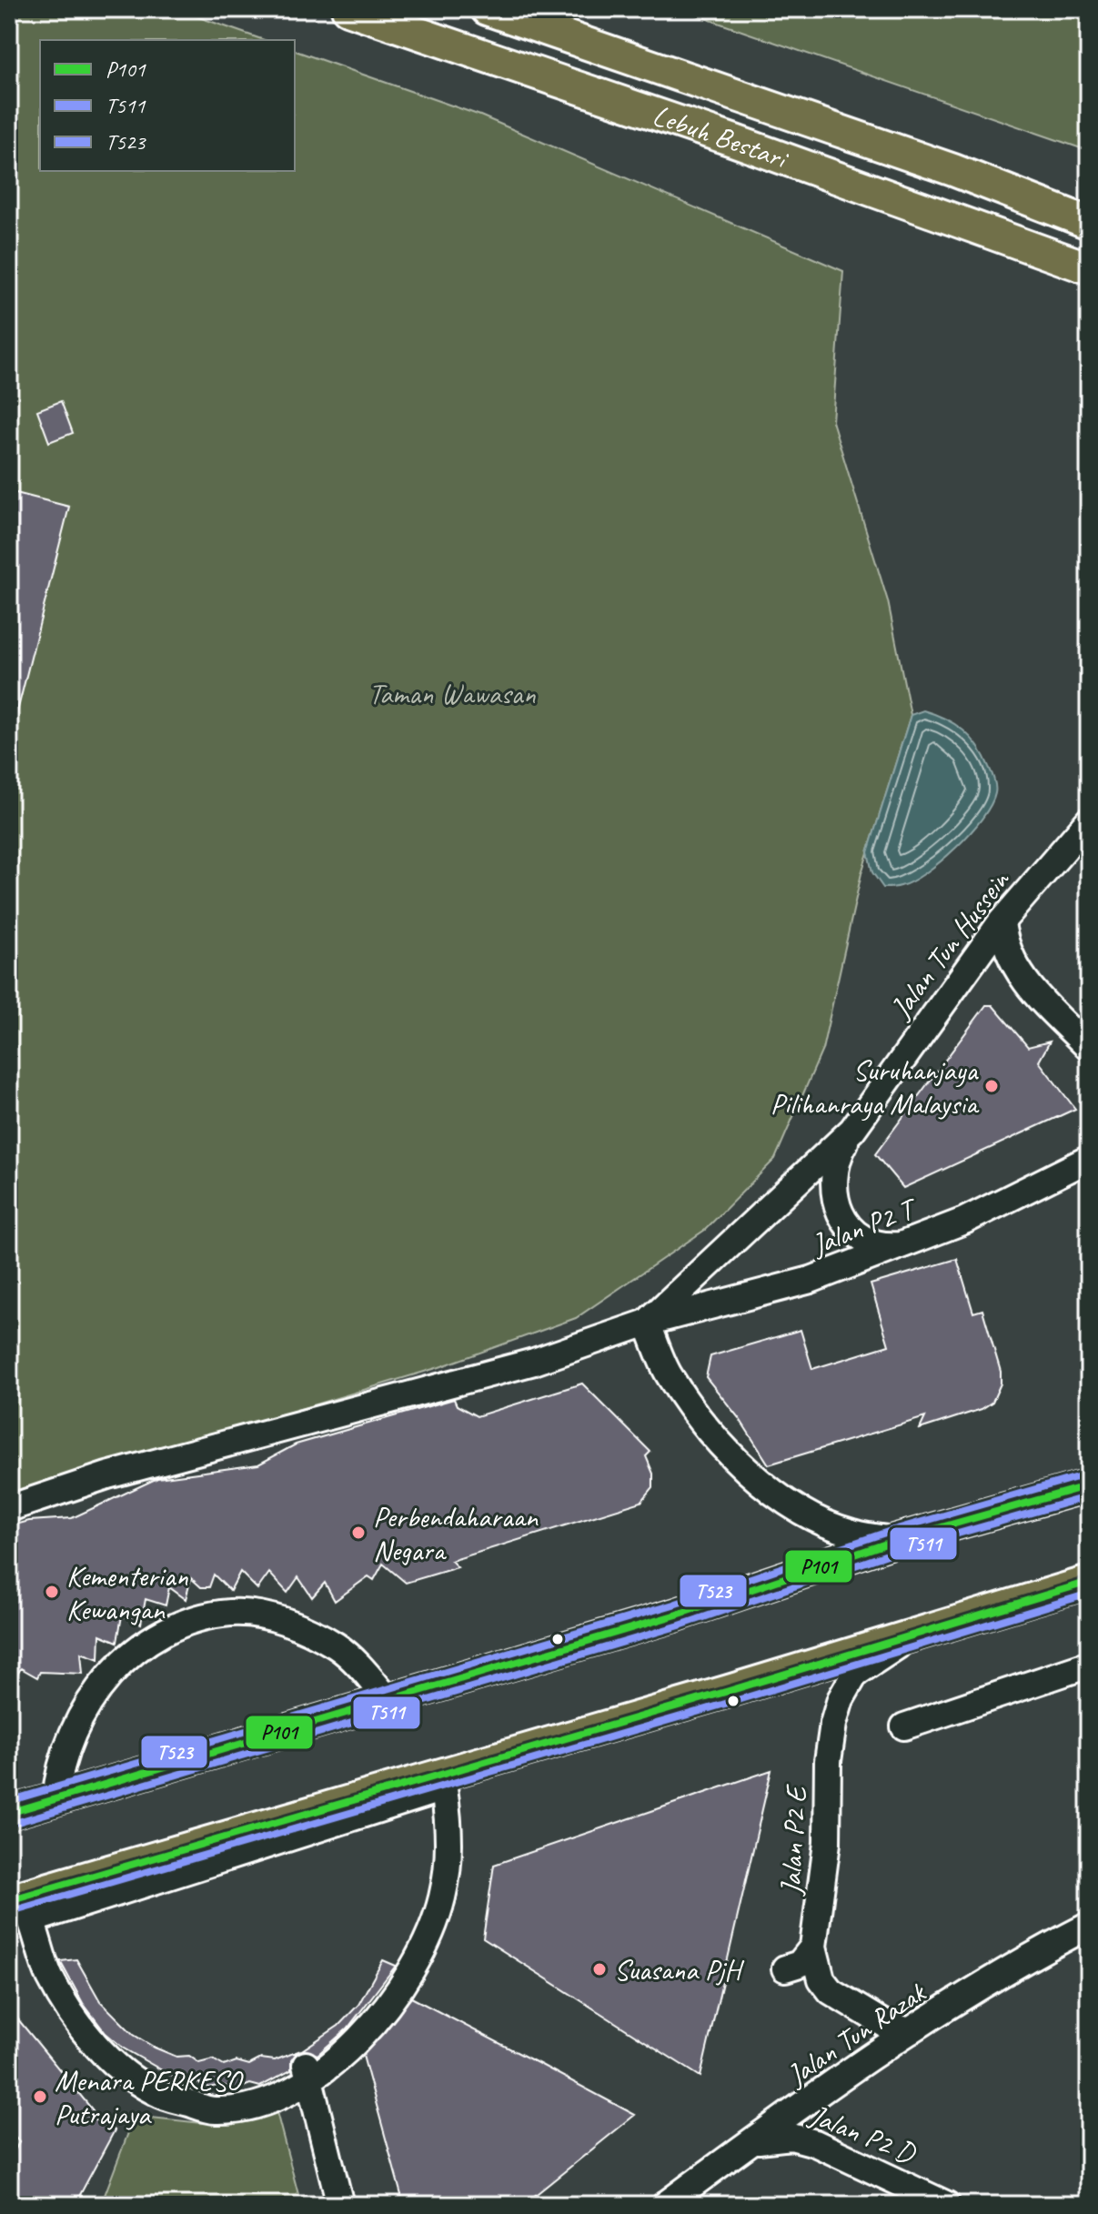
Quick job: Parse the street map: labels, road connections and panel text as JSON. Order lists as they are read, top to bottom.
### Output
{
  "streets": {
    "main road": ["Lebuh Bestari"],
    "street": [
      "Jalan Tun Hussein",
      "Jalan P2 T",
      "Jalan P2 E",
      "Jalan Tun Razak",
      "Jalan P2 D"
    ]
  },
  "crossings": [
    ["Jalan Tun Hussein", "Jalan P2 T"],
    ["Jalan P2 E", "Jalan Tun Razak"],
    ["Jalan Tun Razak", "Jalan P2 D"]
  ],
  "parks": ["Taman Wawasan"],
  "places": [
    "Suruhanjaya Pilihanraya Malaysia",
    "Perbendaharaan Negara",
    "Kementerian Kewangan",
    "Suasana PjH",
    "Menara PERKESO Putrajaya"
  ],
  "lines": ["transit line T523", "transit line P101", "transit line T511"],
  "legend": ["P101", "T511", "T523"]
}
